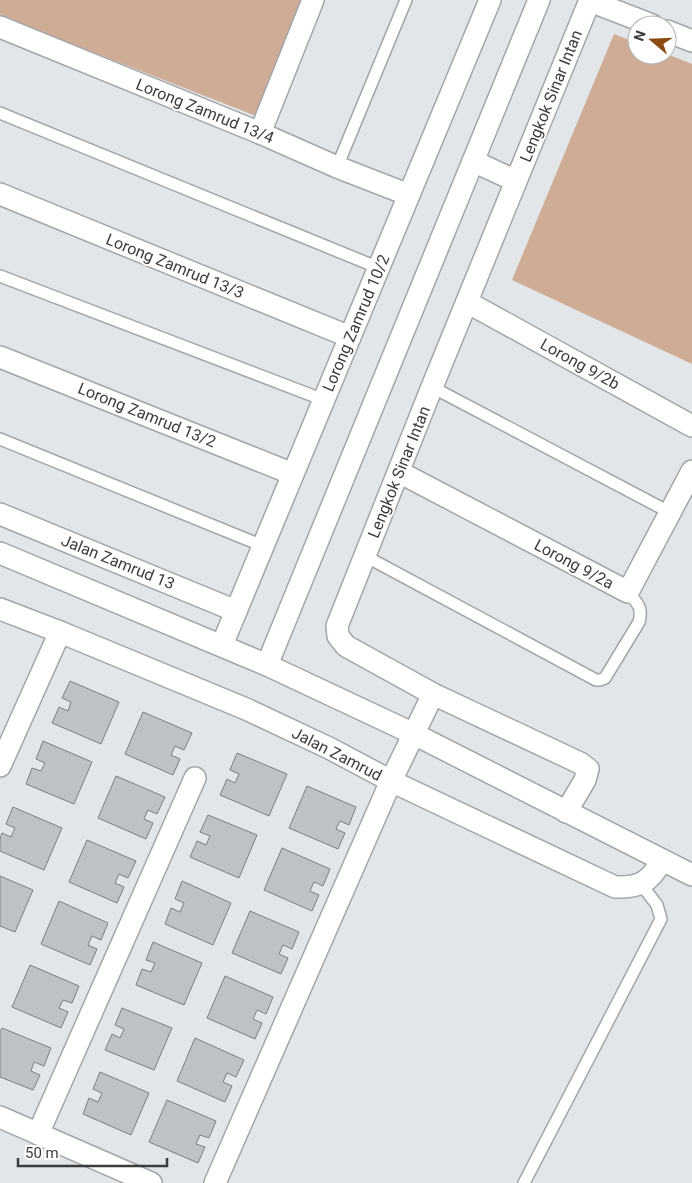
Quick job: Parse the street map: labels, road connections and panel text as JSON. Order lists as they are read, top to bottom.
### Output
{
  "streets": {
    "street": [
      "Lengkok Sinar Intan",
      "Lorong Zamrud 13/4",
      "Lorong Zamrud 13/3",
      "Lorong Zamrud 10/2",
      "Lorong 9/2b",
      "Lorong Zamrud 13/2",
      "Jalan Zamrud 13",
      "Lorong 9/2a",
      "Jalan Zamrud"
    ]
  },
  "crossings": [
    ["Lengkok Sinar Intan", "Lorong 9/2b"],
    ["Lengkok Sinar Intan", "Lorong 9/2a"],
    ["Lorong Zamrud 13/4", "Lorong Zamrud 10/2"],
    ["Lorong Zamrud 13/3", "Lorong Zamrud 10/2"],
    ["Lorong Zamrud 10/2", "Lorong Zamrud 13/2"],
    ["Lorong Zamrud 10/2", "Jalan Zamrud 13"]
  ],
  "scale_bar": "50 m",
  "north": "left"
}
